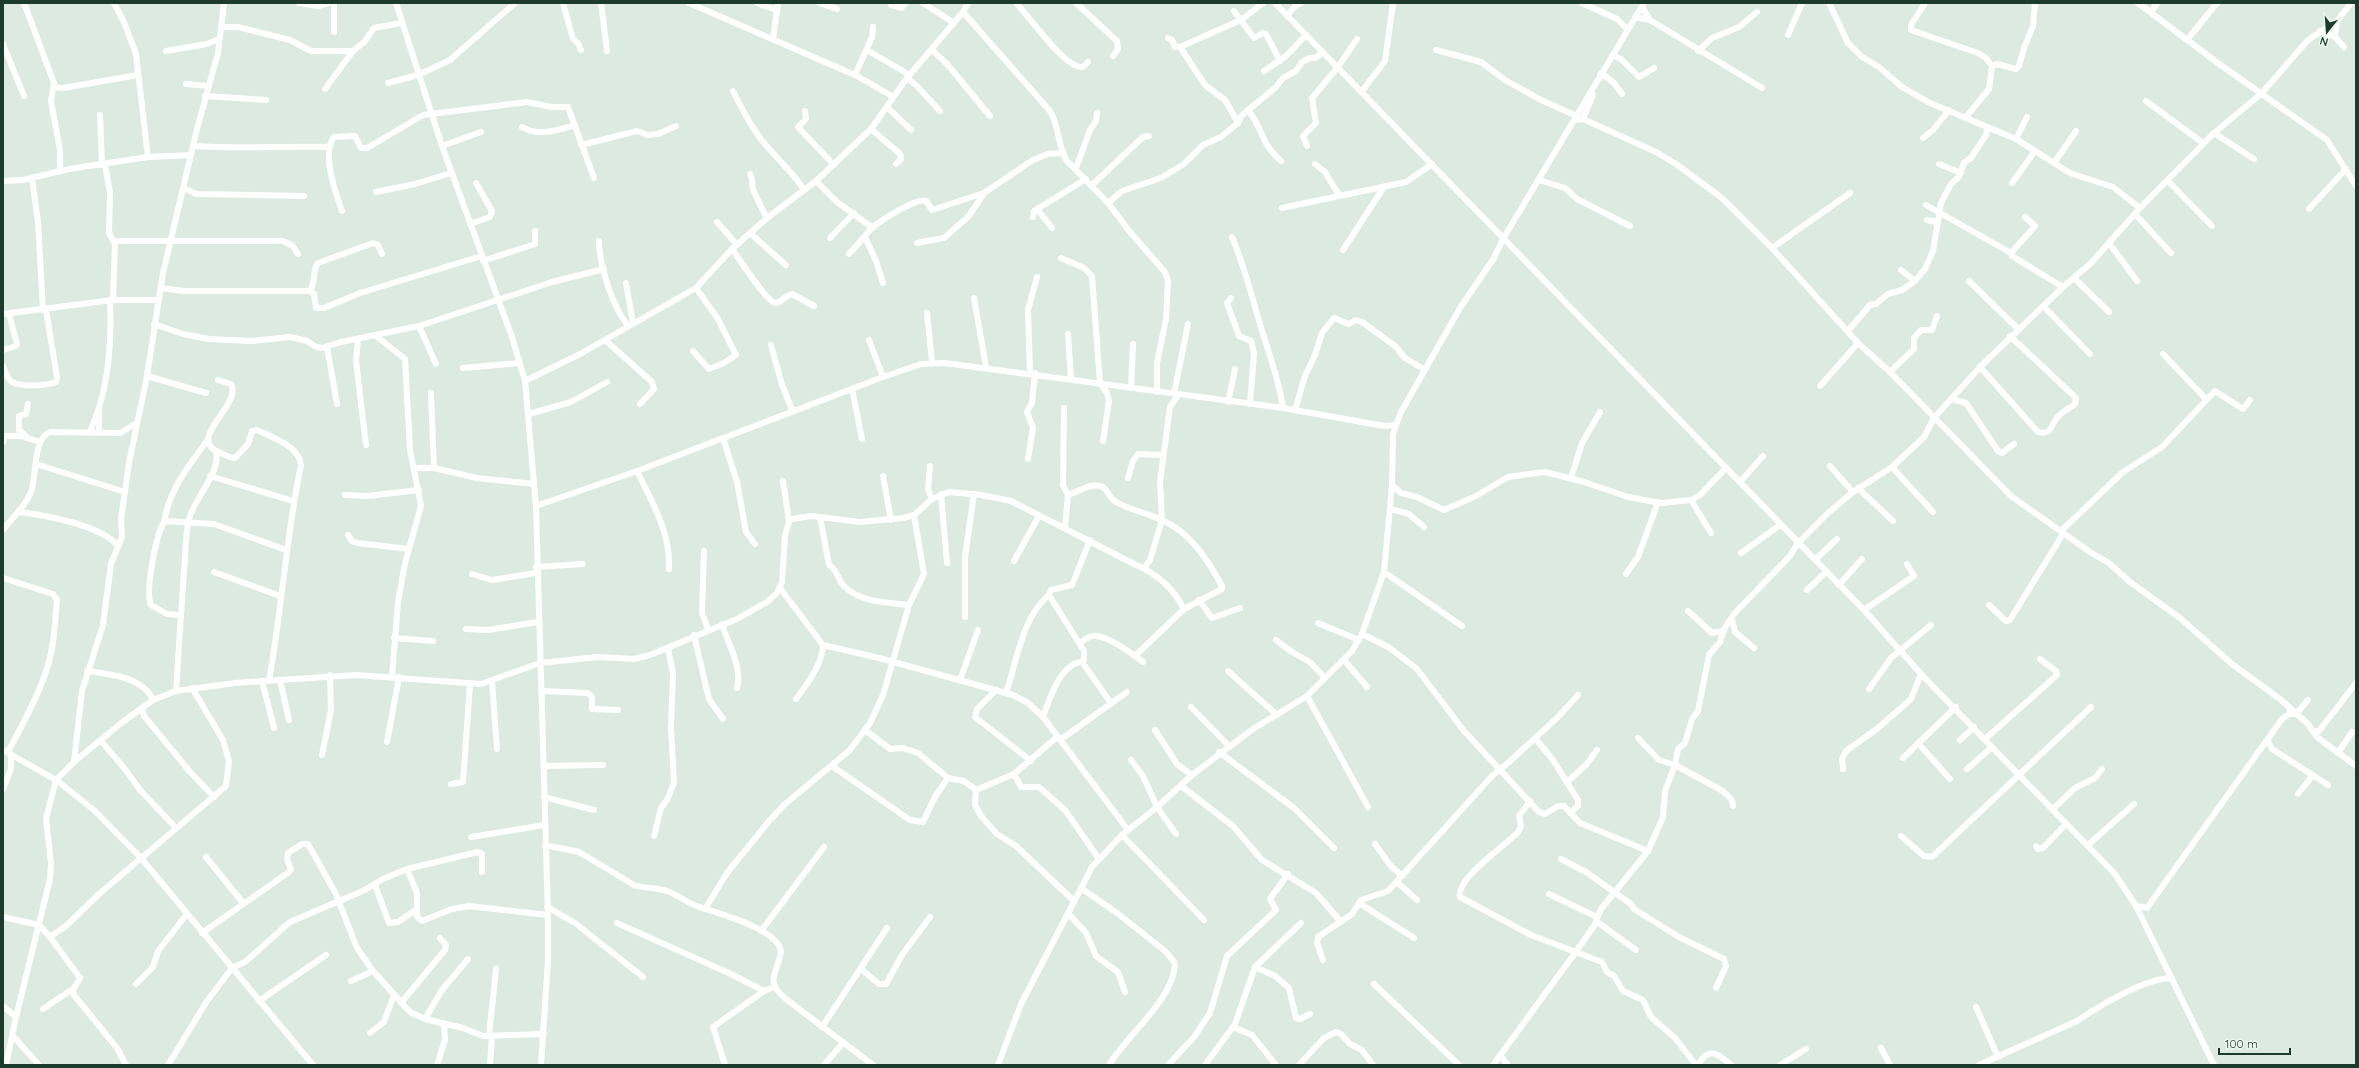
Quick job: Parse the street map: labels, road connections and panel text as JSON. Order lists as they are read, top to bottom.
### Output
{
  "scale_bar": "100 m",
  "north": "bottom"
}
